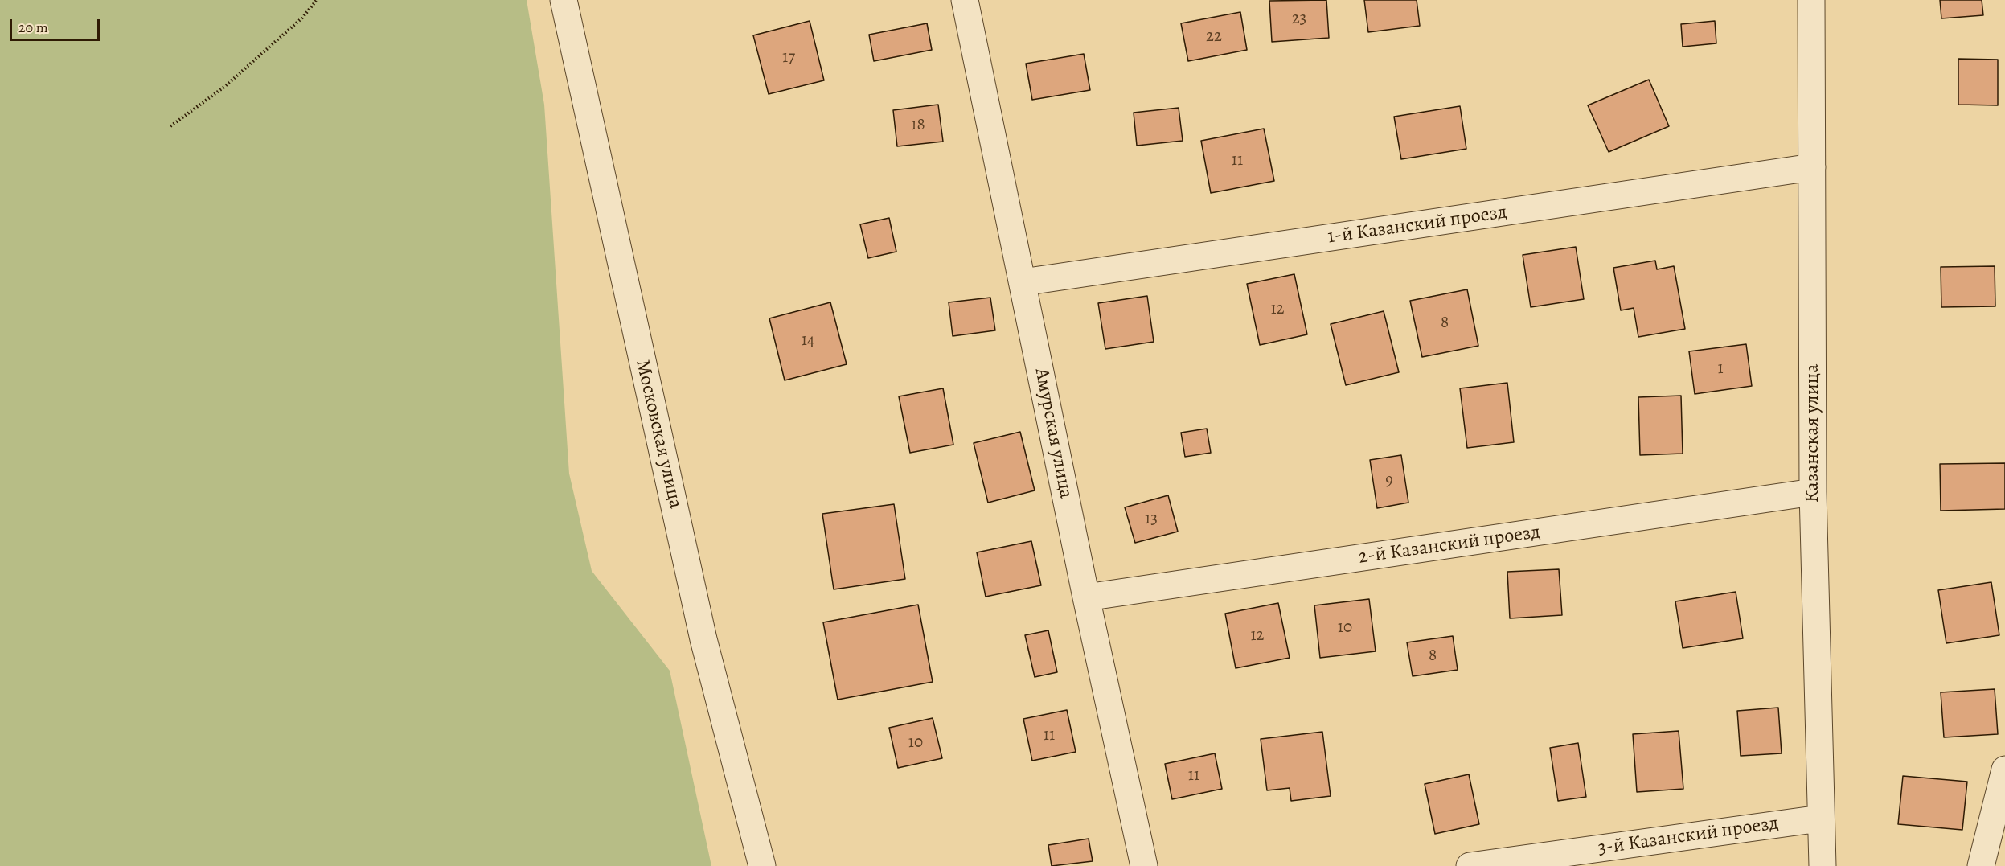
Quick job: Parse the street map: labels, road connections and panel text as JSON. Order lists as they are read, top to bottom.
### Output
{
  "streets": {
    "street": [
      "1-й Казанский проезд",
      "Амурская улица",
      "Казанская улица",
      "Московская улица",
      "2-й Казанский проезд",
      "3-й Казанский проезд"
    ]
  },
  "crossings": [
    ["1-й Казанский проезд", "Амурская улица"],
    ["1-й Казанский проезд", "Казанская улица"],
    ["Амурская улица", "2-й Казанский проезд"],
    ["Казанская улица", "2-й Казанский проезд"],
    ["Казанская улица", "3-й Казанский проезд"]
  ],
  "house_numbers": [
    "23",
    "22",
    "17",
    "18",
    "11",
    "12",
    "8",
    "14",
    "1",
    "9",
    "13",
    "10",
    "12",
    "8",
    "11",
    "10",
    "11"
  ],
  "scale_bar": "20 m"
}
